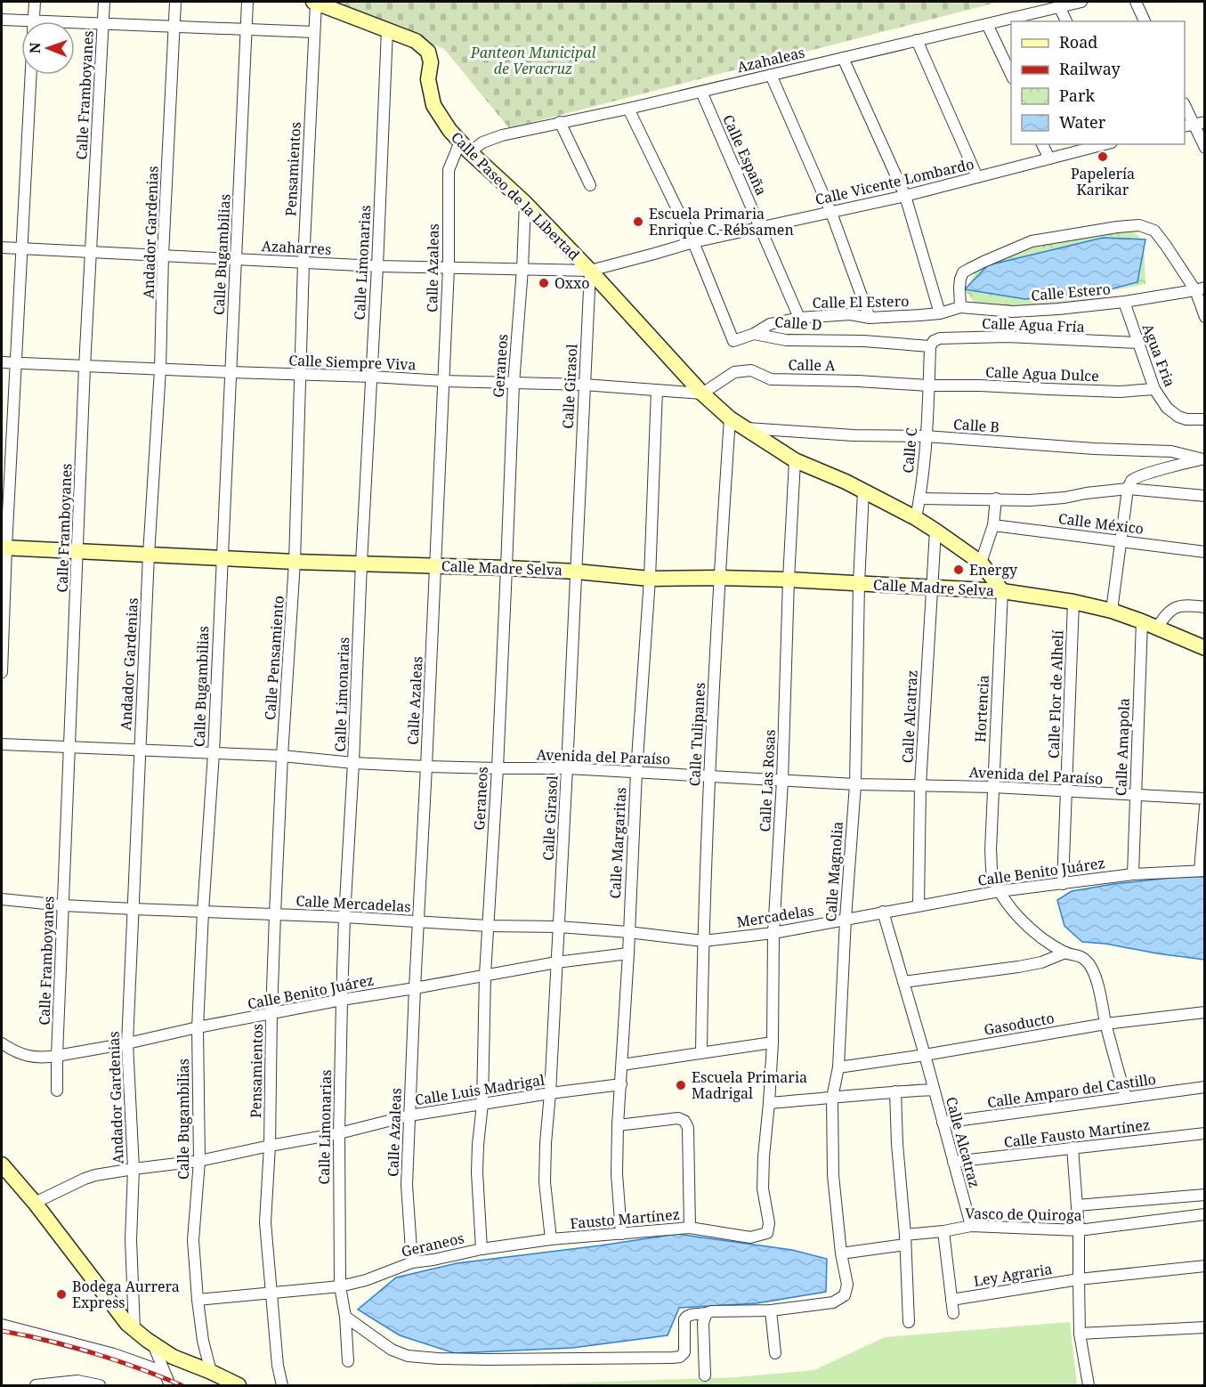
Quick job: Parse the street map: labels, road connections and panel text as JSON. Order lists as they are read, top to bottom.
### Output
{
  "streets": {
    "street": [
      "Azahaleas",
      "Calle Framboyanes",
      "Calle España",
      "Pensamientos",
      "Calle Vicente Lombardo",
      "Calle Paseo de la Libertad",
      "Andador Gardenias",
      "Azaharres",
      "Calle Bugambilias",
      "Calle Limonarias",
      "Calle Azaleas",
      "Calle Estero",
      "Calle El Estero",
      "Calle D",
      "Calle Agua Fría",
      "Agua Fria",
      "Calle Siempre Viva",
      "Calle A",
      "Geraneos",
      "Calle Agua Dulce",
      "Calle Girasol",
      "Calle B",
      "Calle C",
      "Calle México",
      "Calle Madre Selva",
      "Calle Pensamiento",
      "Calle Flor de Alhelí",
      "Hortencia",
      "Calle Alcatraz",
      "Calle Tulipanes",
      "Calle Amapola",
      "Avenida del Paraíso",
      "Calle Las Rosas",
      "Calle Margaritas",
      "Calle Magnolia",
      "Calle Benito Juárez",
      "Calle Mercadelas",
      "Mercadelas",
      "Gasoducto",
      "Calle Luis Madrigal",
      "Calle Amparo del Castillo",
      "Calle Fausto Martínez",
      "Vasco de Quiroga",
      "Fausto Martínez",
      "Ley Agraria"
    ]
  },
  "crossings": [
    ["Azahaleas", "Calle España"],
    ["Azahaleas", "Calle Paseo de la Libertad"],
    ["Calle Framboyanes", "Azaharres"],
    ["Calle Framboyanes", "Calle Siempre Viva"],
    ["Calle Framboyanes", "Calle Madre Selva"],
    ["Calle Framboyanes", "Avenida del Paraíso"],
    ["Calle Framboyanes", "Calle Benito Juárez"],
    ["Calle Framboyanes", "Calle Mercadelas"],
    ["Calle España", "Calle Vicente Lombardo"],
    ["Calle España", "Calle El Estero"],
    ["Pensamientos", "Calle Paseo de la Libertad"],
    ["Pensamientos", "Azaharres"],
    ["Pensamientos", "Calle Siempre Viva"],
    ["Pensamientos", "Calle Madre Selva"],
    ["Pensamientos", "Calle Pensamiento"],
    ["Pensamientos", "Avenida del Paraíso"],
    ["Pensamientos", "Calle Benito Juárez"],
    ["Pensamientos", "Calle Mercadelas"],
    ["Pensamientos", "Calle Luis Madrigal"],
    ["Calle Vicente Lombardo", "Calle Paseo de la Libertad"],
    ["Calle Vicente Lombardo", "Azaharres"],
    ["Calle Vicente Lombardo", "Calle D"],
    ["Calle Vicente Lombardo", "Calle Girasol"],
    ["Calle Paseo de la Libertad", "Azaharres"],
    ["Calle Paseo de la Libertad", "Calle Limonarias"],
    ["Calle Paseo de la Libertad", "Calle Azaleas"],
    ["Calle Paseo de la Libertad", "Calle Siempre Viva"],
    ["Calle Paseo de la Libertad", "Calle A"],
    ["Calle Paseo de la Libertad", "Geraneos"],
    ["Calle Paseo de la Libertad", "Calle Girasol"],
    ["Calle Paseo de la Libertad", "Calle Madre Selva"],
    ["Andador Gardenias", "Azaharres"],
    ["Andador Gardenias", "Calle Siempre Viva"],
    ["Andador Gardenias", "Calle Madre Selva"],
    ["Andador Gardenias", "Avenida del Paraíso"],
    ["Andador Gardenias", "Calle Benito Juárez"],
    ["Andador Gardenias", "Calle Mercadelas"],
    ["Andador Gardenias", "Calle Luis Madrigal"],
    ["Azaharres", "Calle Bugambilias"],
    ["Azaharres", "Calle Limonarias"],
    ["Azaharres", "Calle Azaleas"],
    ["Azaharres", "Geraneos"],
    ["Azaharres", "Calle Girasol"],
    ["Calle Bugambilias", "Calle Siempre Viva"],
    ["Calle Bugambilias", "Calle Madre Selva"],
    ["Calle Bugambilias", "Avenida del Paraíso"],
    ["Calle Bugambilias", "Calle Benito Juárez"],
    ["Calle Bugambilias", "Calle Mercadelas"],
    ["Calle Bugambilias", "Calle Luis Madrigal"],
    ["Calle Limonarias", "Calle Siempre Viva"],
    ["Calle Limonarias", "Geraneos"],
    ["Calle Limonarias", "Calle Madre Selva"],
    ["Calle Limonarias", "Avenida del Paraíso"],
    ["Calle Limonarias", "Calle Benito Juárez"],
    ["Calle Limonarias", "Calle Mercadelas"],
    ["Calle Limonarias", "Calle Luis Madrigal"],
    ["Calle Azaleas", "Calle Siempre Viva"],
    ["Calle Azaleas", "Geraneos"],
    ["Calle Azaleas", "Calle Madre Selva"],
    ["Calle Azaleas", "Avenida del Paraíso"],
    ["Calle Azaleas", "Calle Benito Juárez"],
    ["Calle Azaleas", "Calle Mercadelas"],
    ["Calle Azaleas", "Calle Luis Madrigal"],
    ["Calle Estero", "Calle El Estero"],
    ["Calle Estero", "Agua Fria"],
    ["Calle El Estero", "Calle D"],
    ["Calle D", "Calle Agua Fría"],
    ["Calle D", "Calle C"],
    ["Calle Agua Fría", "Agua Fria"],
    ["Calle Agua Fría", "Calle C"],
    ["Agua Fria", "Calle Agua Dulce"],
    ["Calle Siempre Viva", "Calle A"],
    ["Calle Siempre Viva", "Geraneos"],
    ["Calle Siempre Viva", "Calle Girasol"],
    ["Calle Siempre Viva", "Calle Madre Selva"],
    ["Calle Siempre Viva", "Calle Margaritas"],
    ["Calle A", "Calle Agua Dulce"],
    ["Calle A", "Calle C"],
    ["Calle A", "Calle Madre Selva"],
    ["Geraneos", "Calle Madre Selva"],
    ["Geraneos", "Avenida del Paraíso"],
    ["Geraneos", "Calle Benito Juárez"],
    ["Geraneos", "Calle Mercadelas"],
    ["Geraneos", "Calle Luis Madrigal"],
    ["Geraneos", "Fausto Martínez"],
    ["Calle Agua Dulce", "Calle C"],
    ["Calle Girasol", "Calle Madre Selva"],
    ["Calle Girasol", "Avenida del Paraíso"],
    ["Calle Girasol", "Calle Benito Juárez"],
    ["Calle Girasol", "Calle Mercadelas"],
    ["Calle Girasol", "Calle Luis Madrigal"],
    ["Calle Girasol", "Fausto Martínez"],
    ["Calle B", "Calle C"],
    ["Calle B", "Calle Madre Selva"],
    ["Calle C", "Calle Madre Selva"],
    ["Calle Madre Selva", "Calle Pensamiento"],
    ["Calle Madre Selva", "Calle Flor de Alhelí"],
    ["Calle Madre Selva", "Hortencia"],
    ["Calle Madre Selva", "Calle Alcatraz"],
    ["Calle Madre Selva", "Calle Tulipanes"],
    ["Calle Madre Selva", "Calle Amapola"],
    ["Calle Madre Selva", "Calle Las Rosas"],
    ["Calle Madre Selva", "Calle Margaritas"],
    ["Calle Madre Selva", "Calle Magnolia"],
    ["Calle Pensamiento", "Avenida del Paraíso"],
    ["Calle Flor de Alhelí", "Avenida del Paraíso"],
    ["Calle Flor de Alhelí", "Calle Benito Juárez"],
    ["Hortencia", "Avenida del Paraíso"],
    ["Hortencia", "Calle Benito Juárez"],
    ["Calle Alcatraz", "Avenida del Paraíso"],
    ["Calle Alcatraz", "Calle Benito Juárez"],
    ["Calle Alcatraz", "Mercadelas"],
    ["Calle Alcatraz", "Gasoducto"],
    ["Calle Alcatraz", "Calle Amparo del Castillo"],
    ["Calle Alcatraz", "Calle Fausto Martínez"],
    ["Calle Alcatraz", "Vasco de Quiroga"],
    ["Calle Tulipanes", "Avenida del Paraíso"],
    ["Calle Tulipanes", "Calle Mercadelas"],
    ["Calle Tulipanes", "Mercadelas"],
    ["Calle Amapola", "Avenida del Paraíso"],
    ["Calle Amapola", "Calle Benito Juárez"],
    ["Avenida del Paraíso", "Calle Las Rosas"],
    ["Avenida del Paraíso", "Calle Margaritas"],
    ["Avenida del Paraíso", "Calle Magnolia"],
    ["Calle Las Rosas", "Mercadelas"],
    ["Calle Las Rosas", "Fausto Martínez"],
    ["Calle Margaritas", "Calle Benito Juárez"],
    ["Calle Margaritas", "Calle Mercadelas"],
    ["Calle Margaritas", "Calle Luis Madrigal"],
    ["Calle Margaritas", "Fausto Martínez"],
    ["Calle Magnolia", "Mercadelas"],
    ["Calle Magnolia", "Gasoducto"],
    ["Calle Magnolia", "Vasco de Quiroga"],
    ["Calle Benito Juárez", "Mercadelas"],
    ["Calle Mercadelas", "Mercadelas"]
  ],
  "parks": ["Panteon Municipal de Veracruz"],
  "places": [
    "Papelería Karikar",
    "Escuela Primaria Enrique C. Rébsamen",
    "Oxxo",
    "Energy",
    "Escuela Primaria Madrigal",
    "Bodega Aurrera Express"
  ],
  "legend": [
    "Road",
    "Railway",
    "Park",
    "Water"
  ],
  "north": "left"
}
